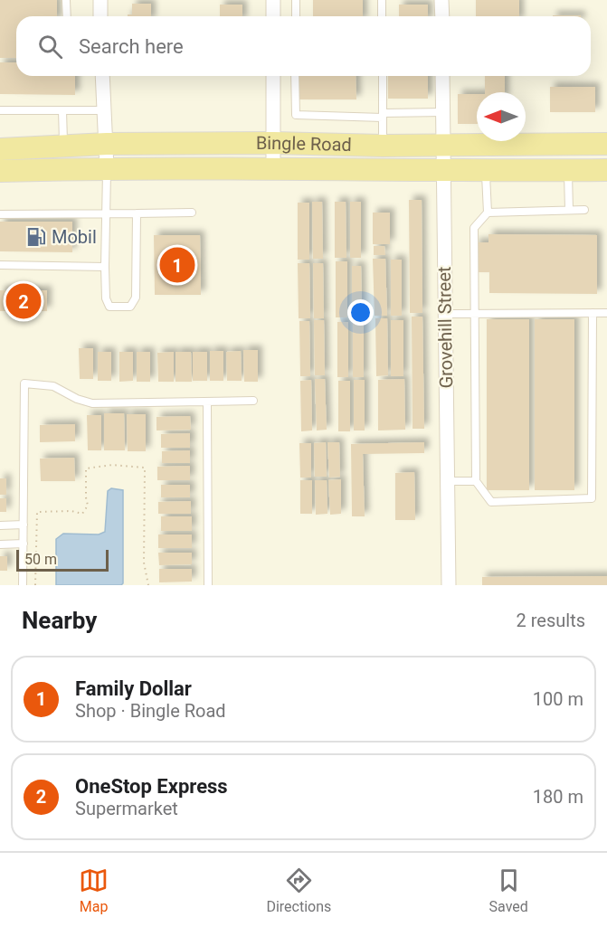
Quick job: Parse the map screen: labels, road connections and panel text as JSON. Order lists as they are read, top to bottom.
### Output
{
  "streets": {
    "main road": ["Bingle Road"],
    "street": ["Grovehill Street"]
  },
  "crossings": [
    ["Bingle Road", "Grovehill Street"]
  ],
  "places": {
    "fuel station": ["Mobil"]
  },
  "scale_bar": "50 m",
  "north": "left",
  "page": {
    "search": "Search here",
    "pins": ["1", "2"],
    "scale": "50 m",
    "heading": ["Nearby", "2 results"],
    "list": [
      {
        "mark": "1",
        "name": "Family Dollar",
        "note": "Shop · Bingle Road",
        "value": "100 m"
      },
      {
        "mark": "2",
        "name": "OneStop Express",
        "note": "Supermarket",
        "value": "180 m"
      }
    ],
    "nav": ["Map", "Directions", "Saved"]
  }
}
